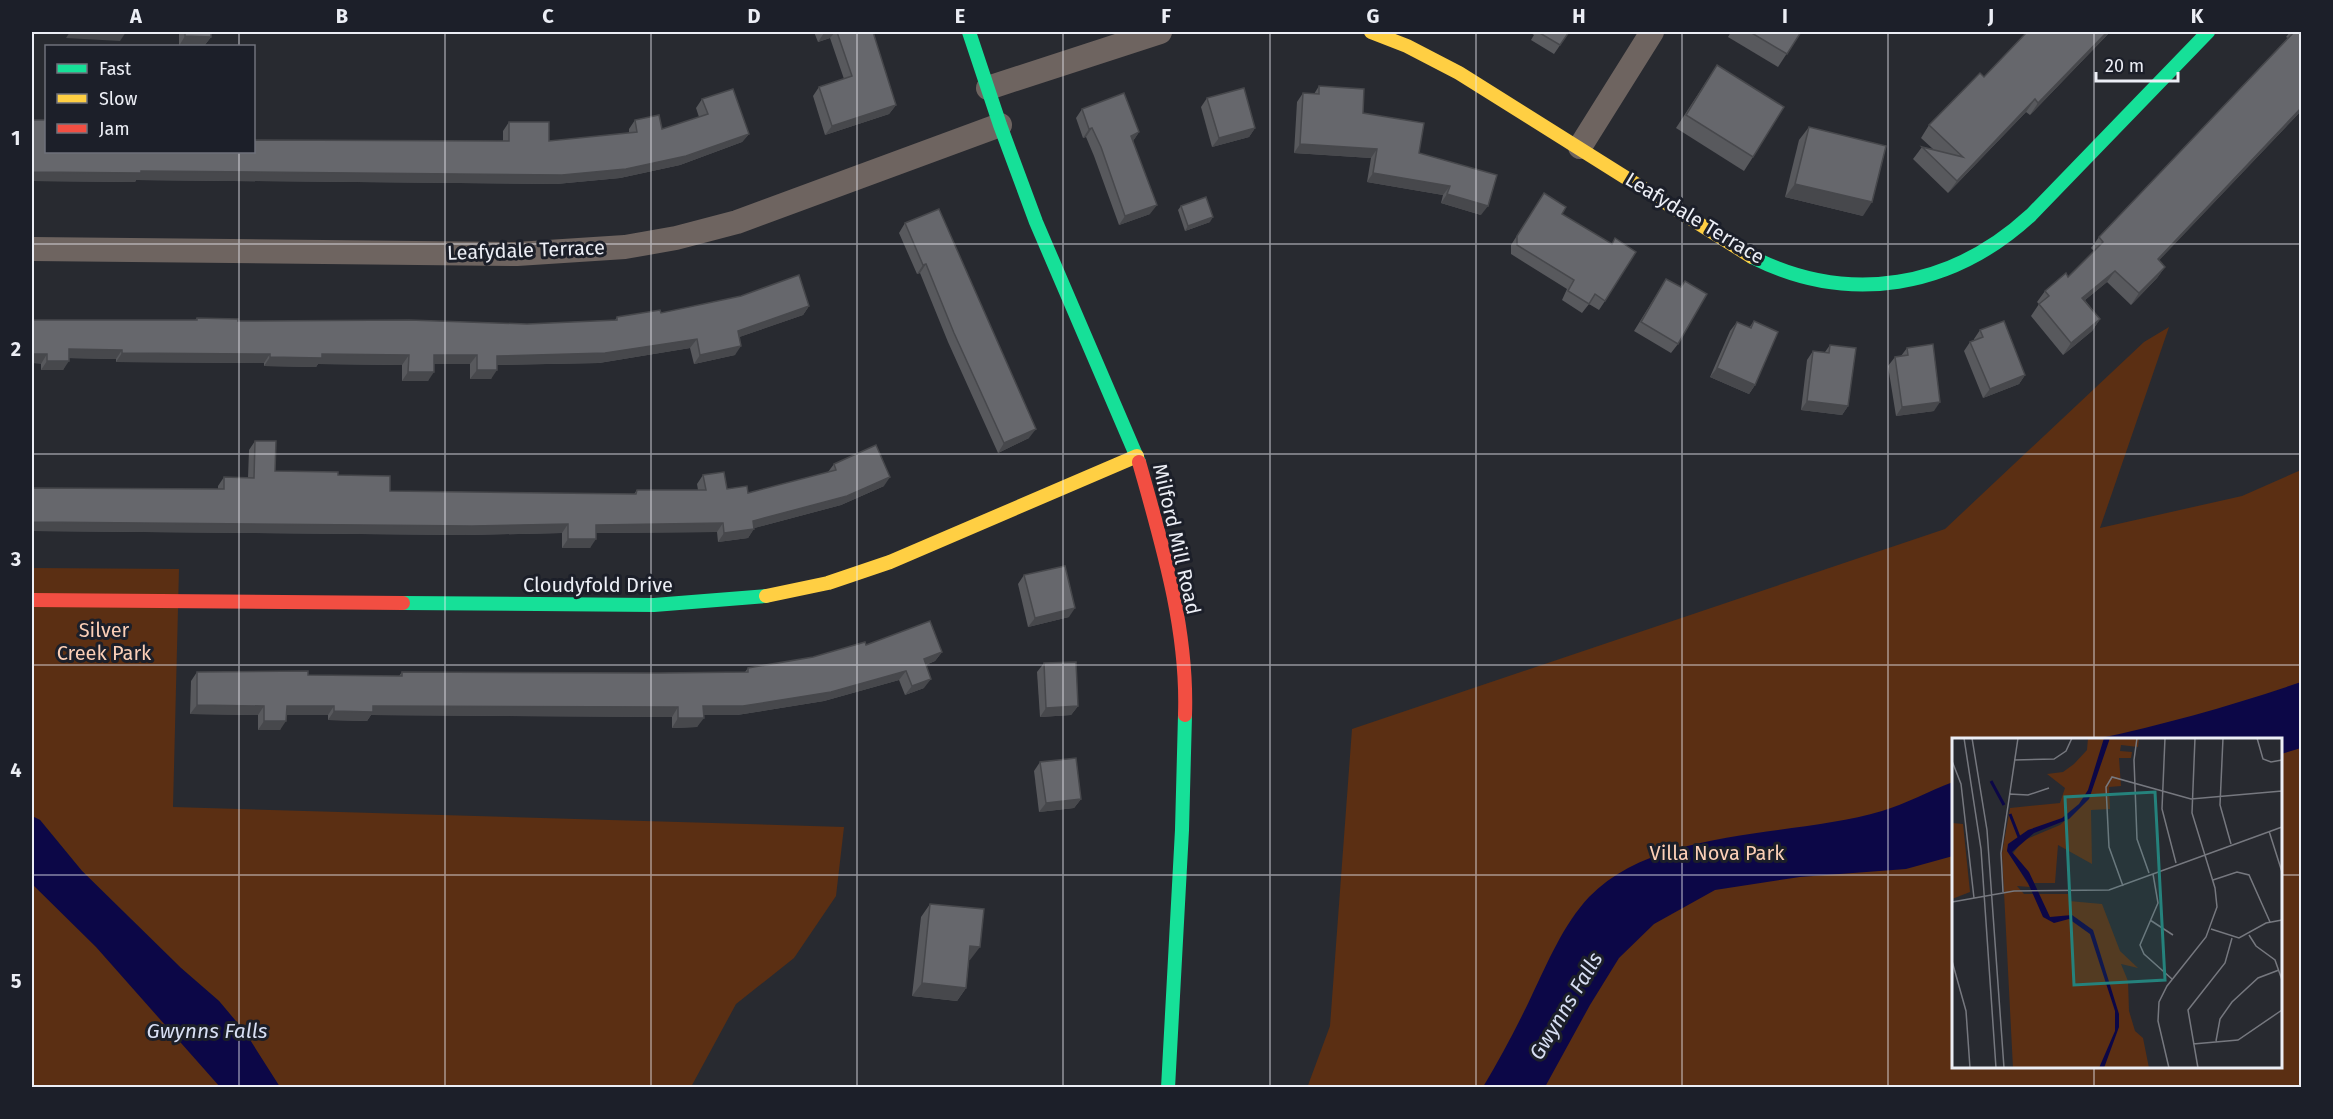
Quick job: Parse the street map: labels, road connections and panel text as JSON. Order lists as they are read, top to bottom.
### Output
{
  "streets": {
    "street": ["Leafydale Terrace", "Milford Mill Road", "Cloudyfold Drive"]
  },
  "crossings": [
    ["Leafydale Terrace", "Milford Mill Road"],
    ["Milford Mill Road", "Cloudyfold Drive"]
  ],
  "water": ["Gwynns Falls"],
  "parks": ["Silver Creek Park", "Villa Nova Park"],
  "legend": ["Fast", "Slow", "Jam"],
  "scale_bar": "20 m",
  "grid": {
    "columns": [
      "A",
      "B",
      "C",
      "D",
      "E",
      "F",
      "G",
      "H",
      "I",
      "J",
      "K"
    ],
    "rows": [
      "1",
      "2",
      "3",
      "4",
      "5"
    ]
  }
}
